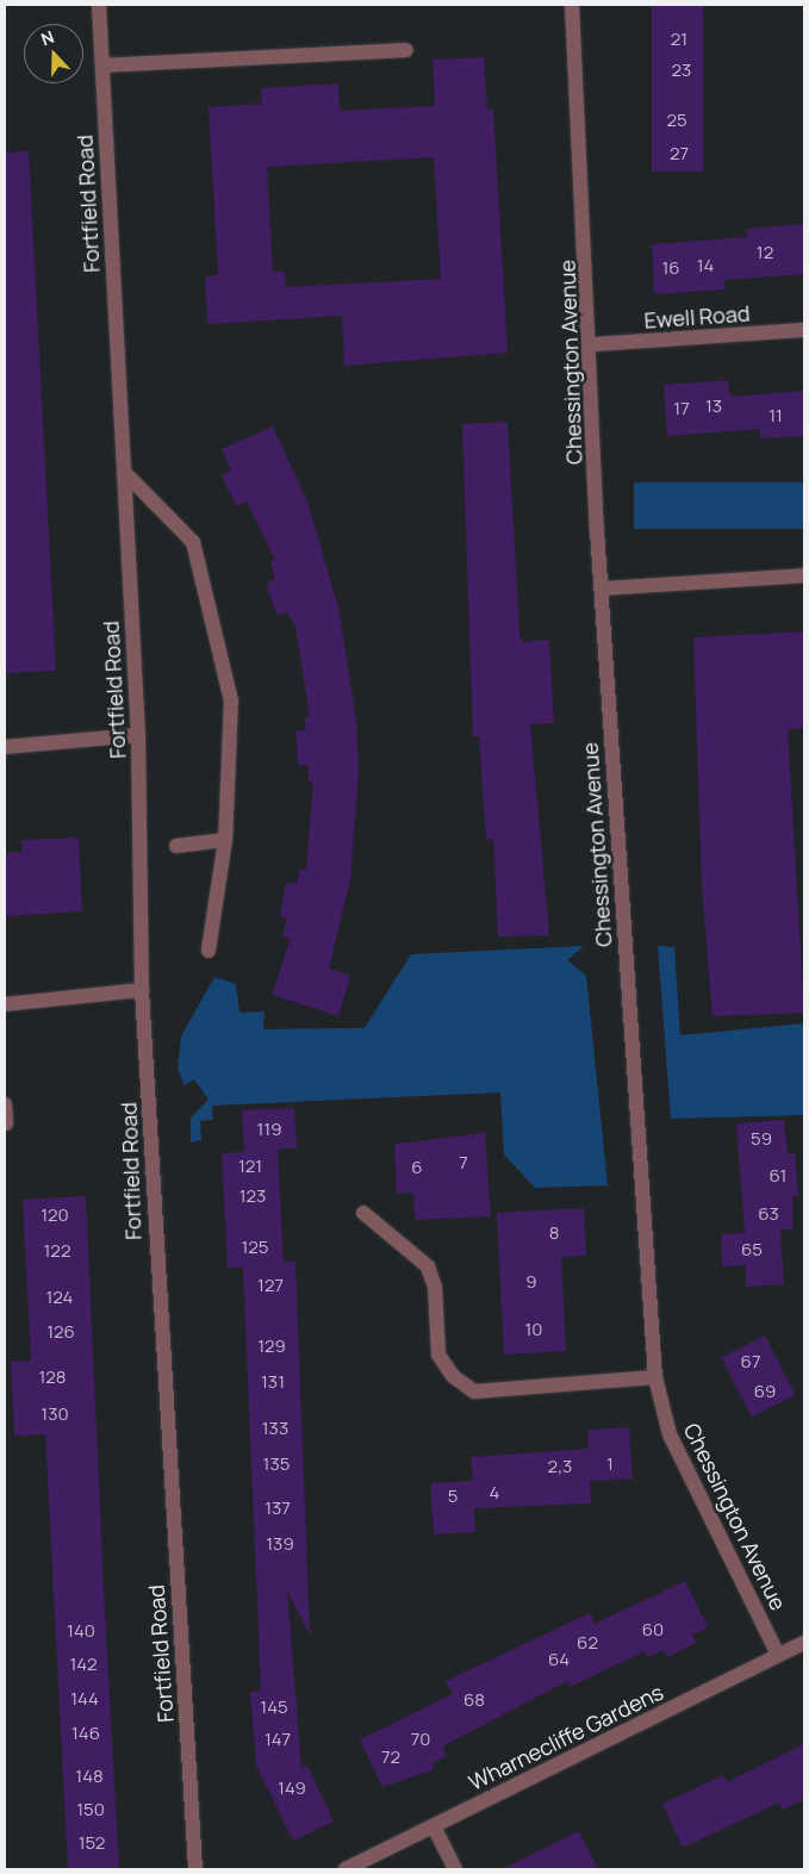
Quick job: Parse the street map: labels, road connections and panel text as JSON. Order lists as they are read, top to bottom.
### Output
{
  "streets": {
    "street": [
      "Fortfield Road",
      "Ewell Road",
      "Chessington Avenue",
      "Wharnecliffe Gardens"
    ]
  },
  "crossings": [
    ["Ewell Road", "Chessington Avenue"],
    ["Chessington Avenue", "Wharnecliffe Gardens"]
  ],
  "house_numbers": [
    "21",
    "23",
    "25",
    "27",
    "12",
    "14",
    "16",
    "13",
    "17",
    "11",
    "119",
    "59",
    "7",
    "121",
    "6",
    "61",
    "123",
    "63",
    "120",
    "8",
    "125",
    "65",
    "122",
    "9",
    "127",
    "124",
    "10",
    "126",
    "129",
    "67",
    "128",
    "131",
    "69",
    "130",
    "133",
    "135",
    "1",
    "2,3",
    "4",
    "5",
    "137",
    "139",
    "60",
    "140",
    "62",
    "64",
    "142",
    "144",
    "68",
    "145",
    "146",
    "147",
    "70",
    "72",
    "148",
    "149",
    "150",
    "152"
  ],
  "north": "top"
}
